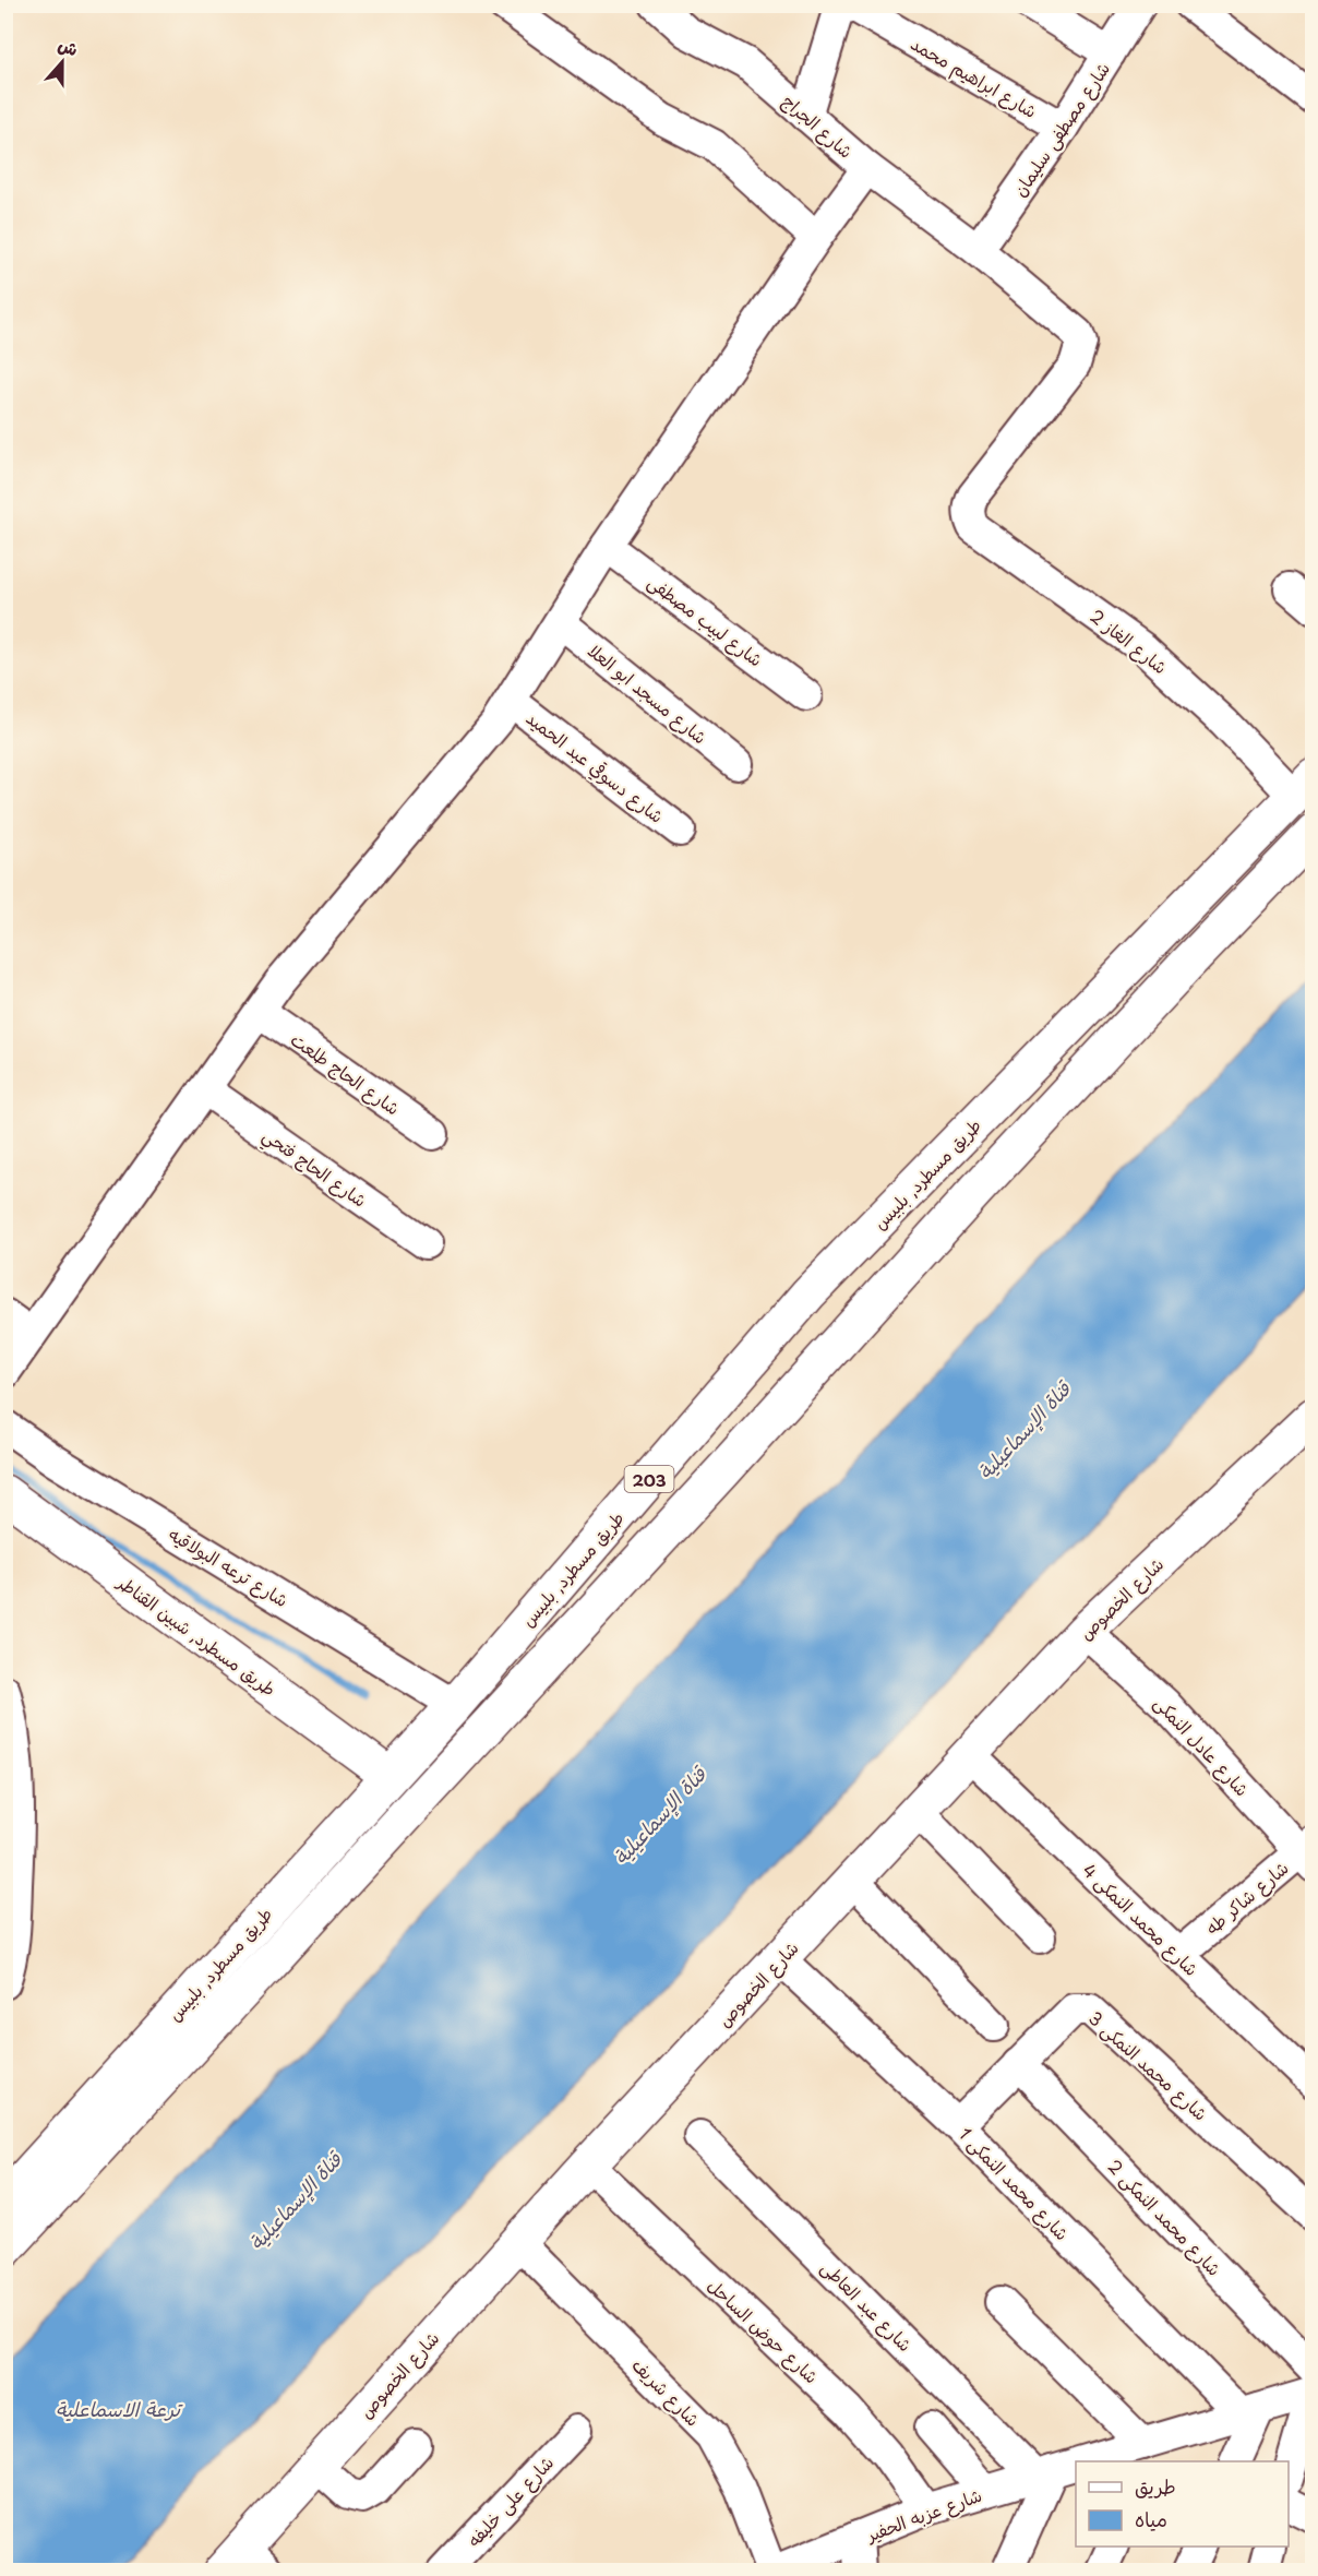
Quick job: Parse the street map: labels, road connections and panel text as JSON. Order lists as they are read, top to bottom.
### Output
{
  "streets": {
    "main road": [
      "طريق مسطرد, بلبيس",
      "203",
      "شارع الخصوص",
      "طريق مسطرد, شبين القناطر"
    ],
    "street": [
      "شارع ابراهيم محمد",
      "شارع الجراج",
      "شارع مصطفى سليمان",
      "شارع لبيب مصطفى",
      "شارع الغاز 2",
      "شارع مسجد ابو العلا",
      "شارع دسوقي عبد الحميد",
      "شارع الحاج طلعت",
      "شارع الحاج فتحي",
      "شارع ترعه البولاقيه",
      "شارع عادل النمكى",
      "شارع شاكر طه",
      "شارع محمد النمكى 4",
      "شارع محمد النمكى 3",
      "شارع محمد النمكى 1",
      "شارع محمد النمكى 2",
      "شارع عبد العاطى",
      "شارع حوض الساحل",
      "شارع شريف",
      "شارع على خليفه",
      "شارع عزبه الحفير"
    ]
  },
  "crossings": [
    ["شارع ابراهيم محمد", "شارع مصطفى سليمان"],
    ["شارع الجراج", "شارع مصطفى سليمان"],
    ["شارع الجراج", "شارع الغاز 2"],
    ["شارع الغاز 2", "طريق مسطرد, بلبيس"],
    ["طريق مسطرد, بلبيس", "شارع ترعه البولاقيه"],
    ["طريق مسطرد, بلبيس", "طريق مسطرد, شبين القناطر"],
    ["شارع الخصوص", "شارع عادل النمكى"],
    ["شارع الخصوص", "شارع محمد النمكى 4"],
    ["شارع الخصوص", "شارع محمد النمكى 1"],
    ["شارع الخصوص", "شارع حوض الساحل"],
    ["شارع الخصوص", "شارع شريف"],
    ["شارع عادل النمكى", "شارع شاكر طه"],
    ["شارع شاكر طه", "شارع محمد النمكى 4"],
    ["شارع محمد النمكى 3", "شارع محمد النمكى 1"],
    ["شارع محمد النمكى 3", "شارع محمد النمكى 2"],
    ["شارع محمد النمكى 1", "شارع عزبه الحفير"],
    ["شارع عبد العاطى", "شارع عزبه الحفير"],
    ["شارع حوض الساحل", "شارع عزبه الحفير"],
    ["شارع شريف", "شارع عزبه الحفير"]
  ],
  "water": ["قناة الإسماعيلية", "ترعة الاسماعلية"],
  "legend": ["طريق", "مياه"],
  "north": "top"
}
